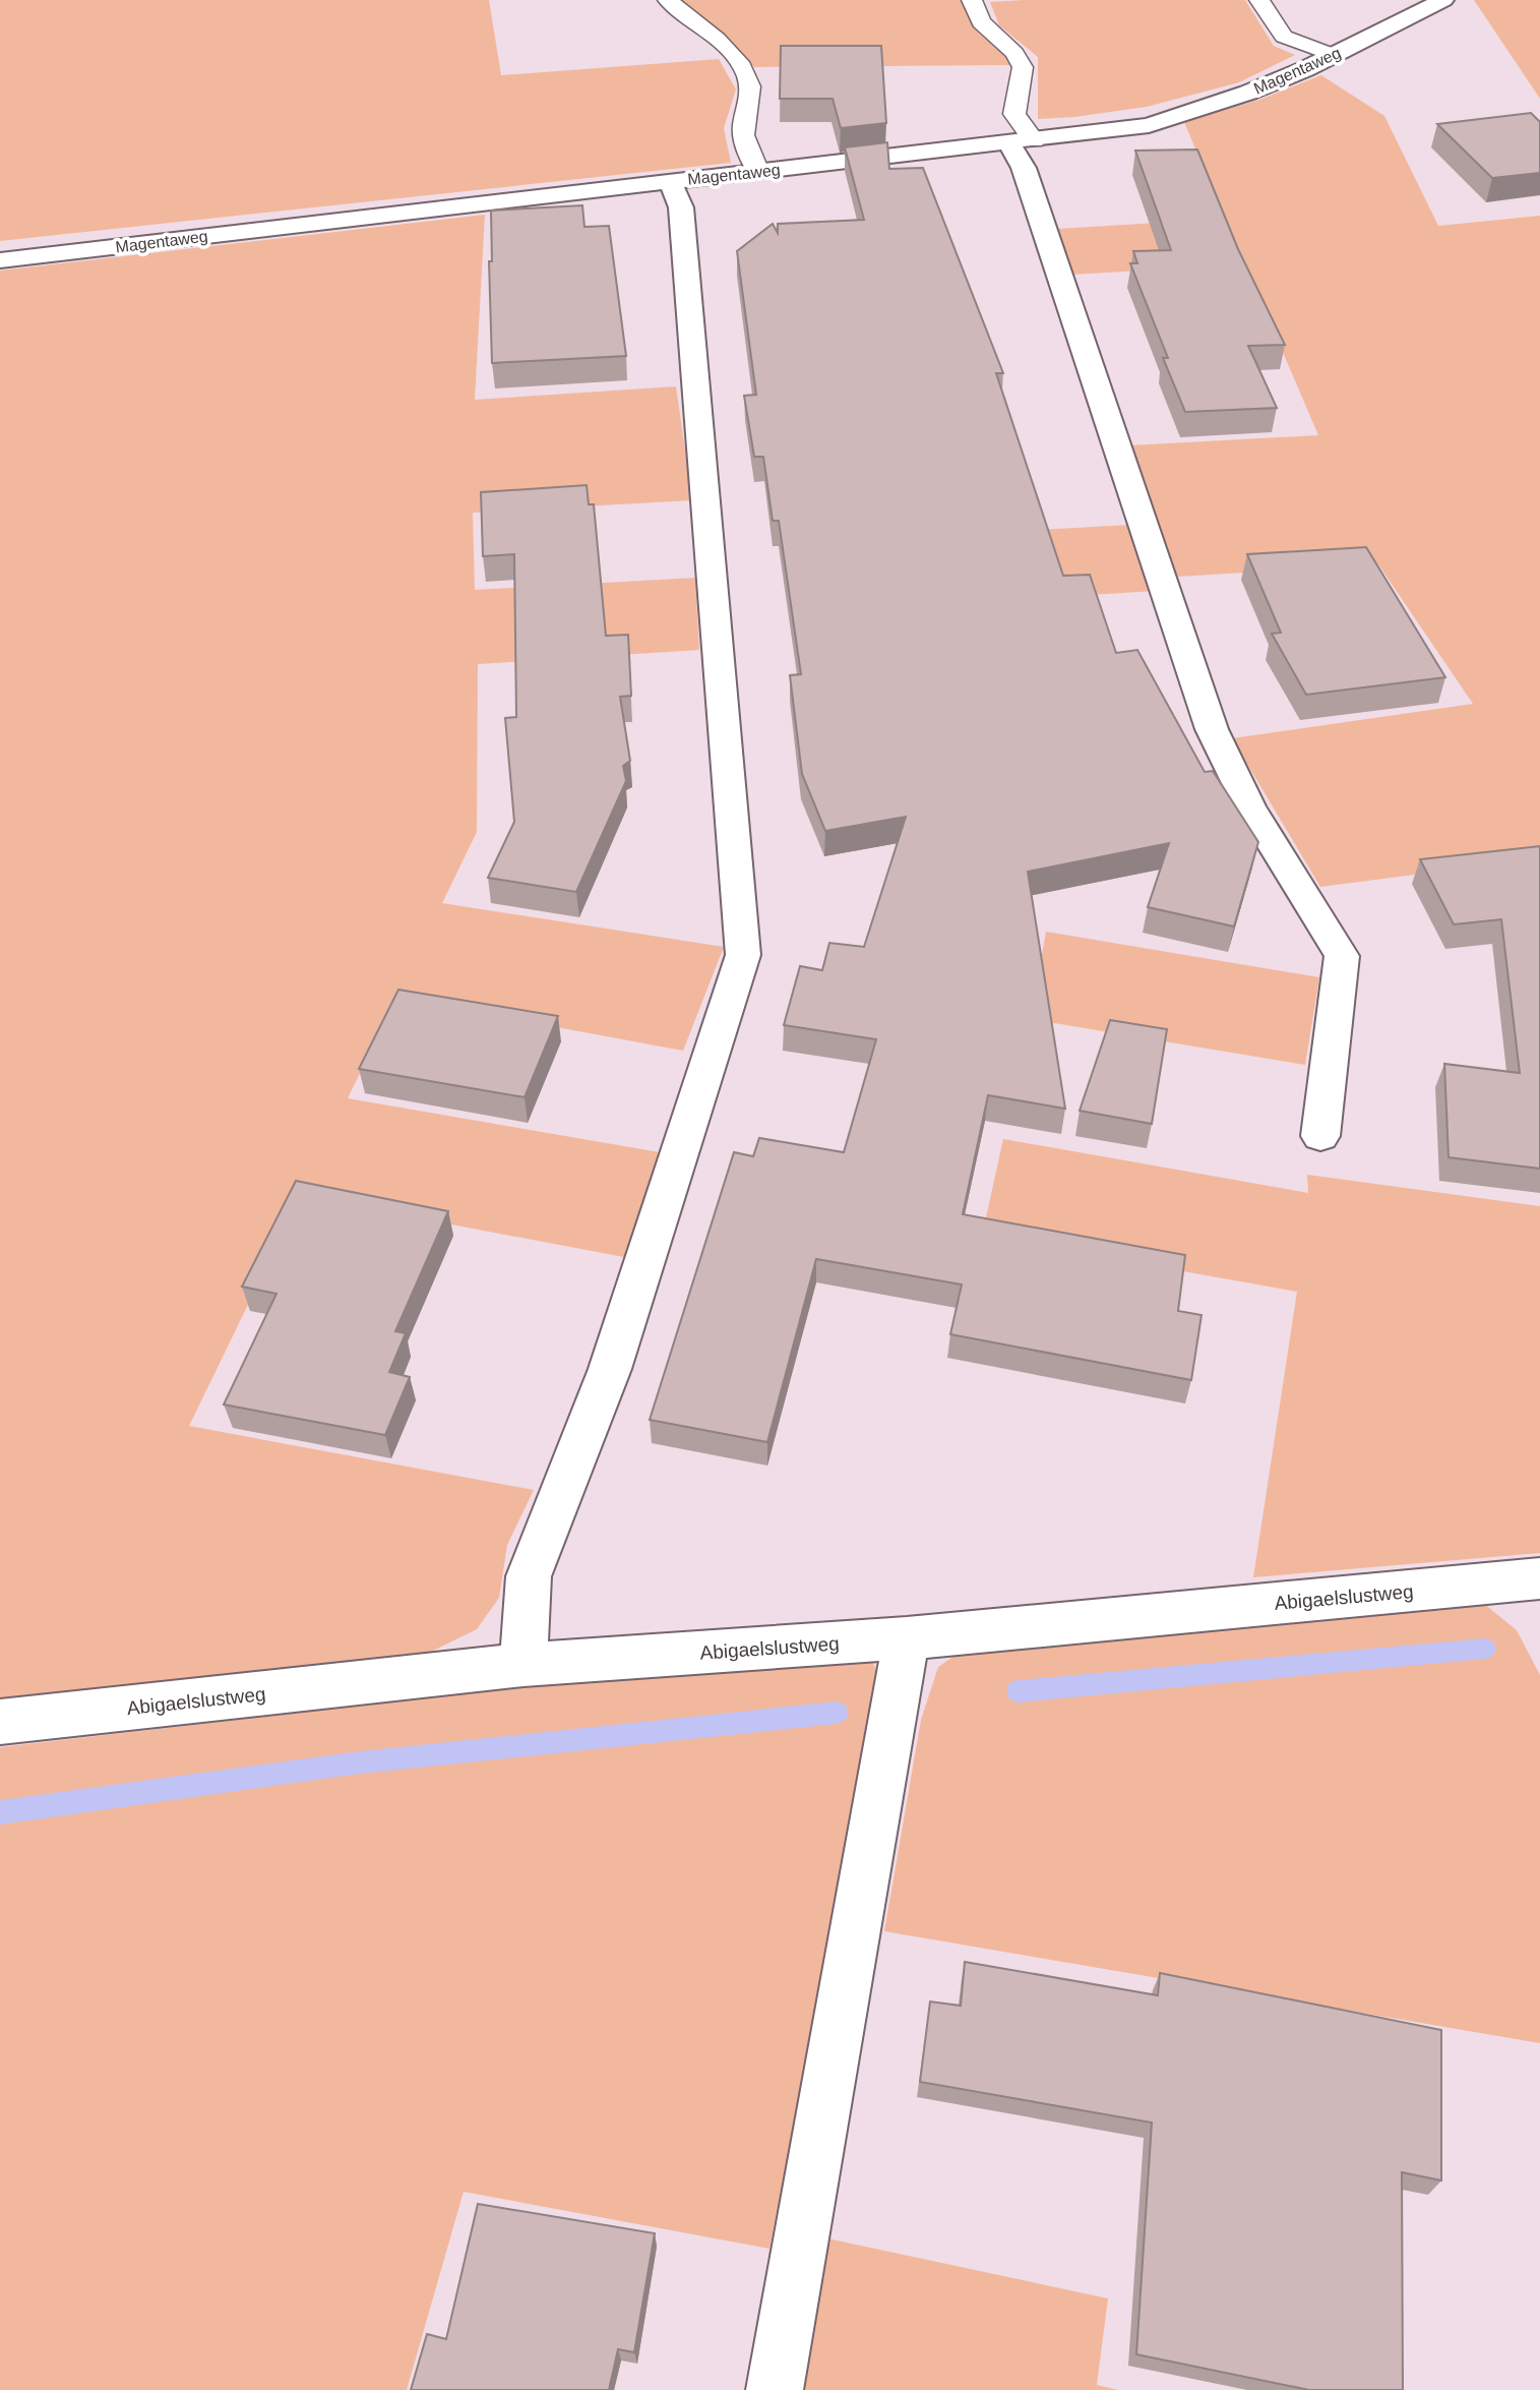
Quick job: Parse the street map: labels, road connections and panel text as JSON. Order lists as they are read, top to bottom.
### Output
{
  "streets": {
    "street": ["Magentaweg", "Abigaelslustweg"]
  }
}
